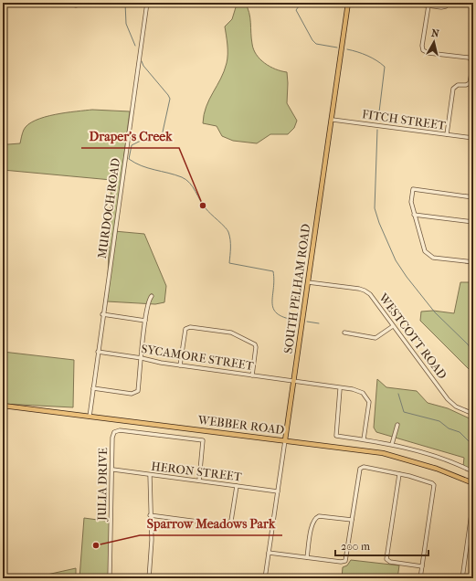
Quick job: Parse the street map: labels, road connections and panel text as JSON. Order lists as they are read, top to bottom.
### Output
{
  "streets": {
    "main road": ["SOUTH PELHAM ROAD", "WEBBER ROAD"],
    "street": [
      "FITCH STREET",
      "MURDOCH ROAD",
      "WESTCOTT ROAD",
      "SYCAMORE STREET",
      "HERON STREET",
      "JULIA DRIVE"
    ]
  },
  "crossings": [
    ["FITCH STREET", "SOUTH PELHAM ROAD"],
    ["MURDOCH ROAD", "SYCAMORE STREET"],
    ["MURDOCH ROAD", "WEBBER ROAD"],
    ["SOUTH PELHAM ROAD", "WESTCOTT ROAD"],
    ["SOUTH PELHAM ROAD", "SYCAMORE STREET"],
    ["SOUTH PELHAM ROAD", "WEBBER ROAD"],
    ["SOUTH PELHAM ROAD", "HERON STREET"],
    ["HERON STREET", "JULIA DRIVE"]
  ],
  "places": ["Draper's Creek", "Sparrow Meadows Park"],
  "scale_bar": "200 m",
  "north": "top"
}
